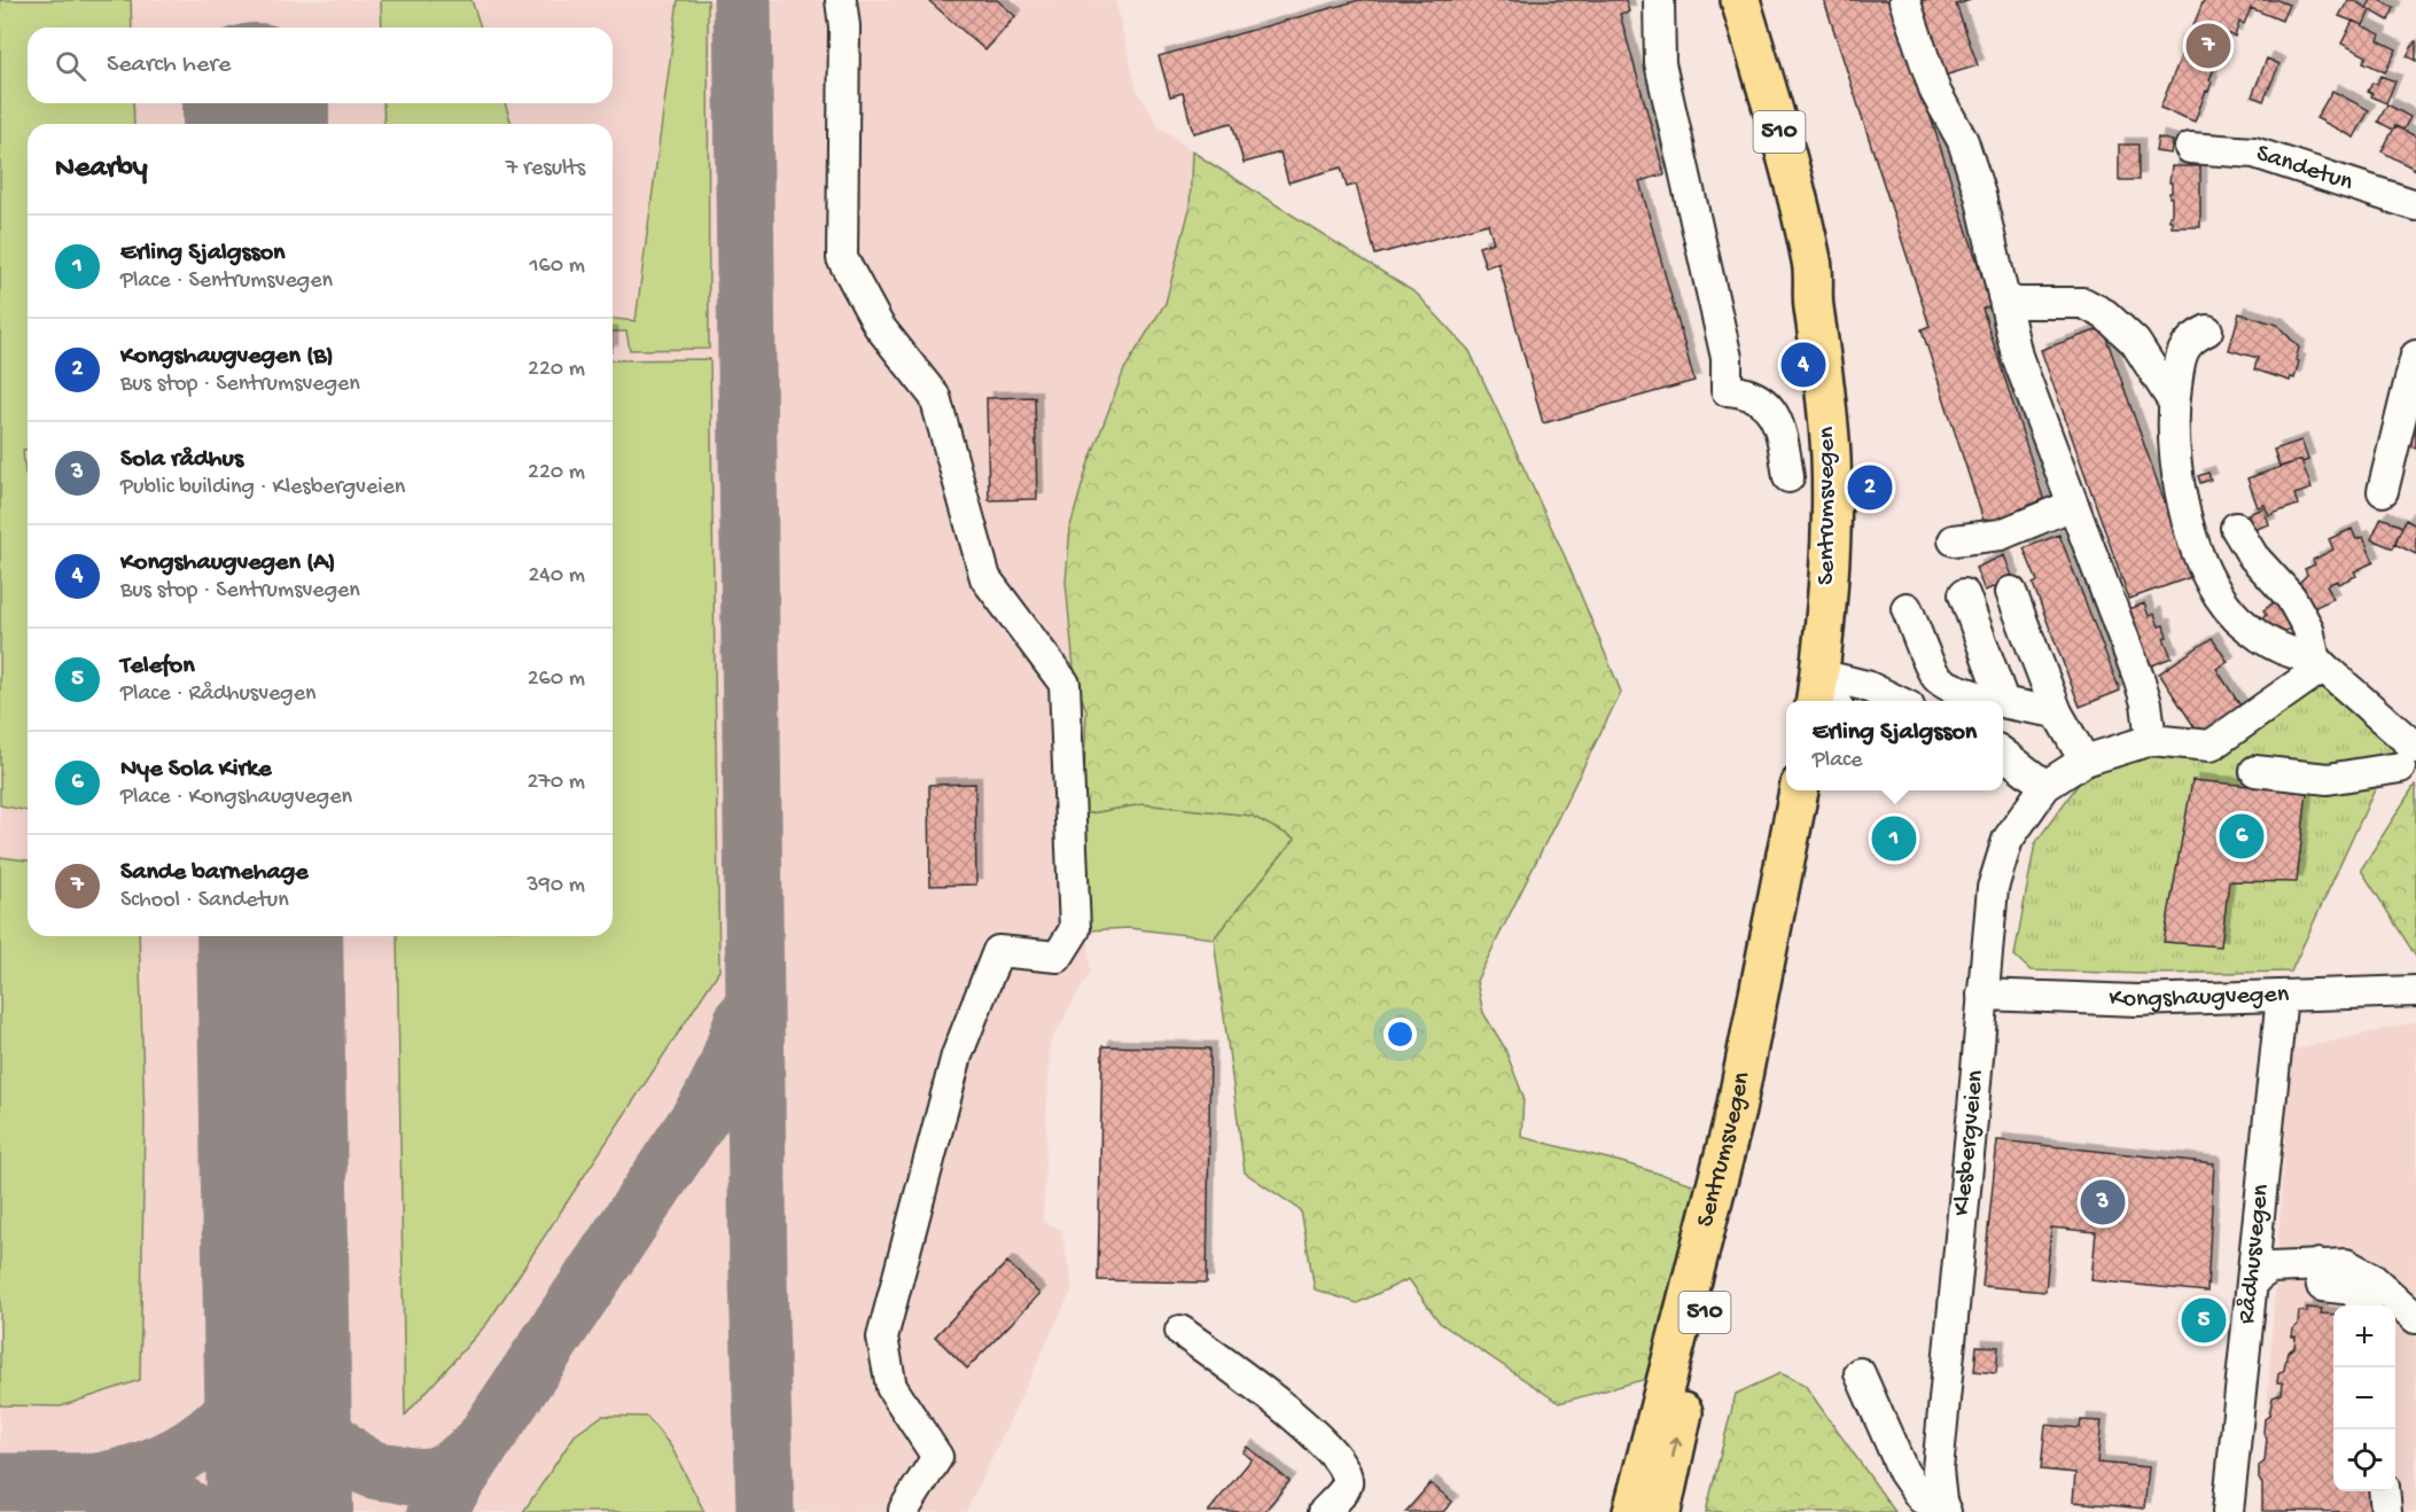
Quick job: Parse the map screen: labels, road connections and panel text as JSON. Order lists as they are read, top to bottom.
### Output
{
  "streets": {
    "main road": ["510", "Sentrumsvegen"],
    "street": [
      "Sandetun",
      "Kongshaugvegen",
      "Klesbergveien",
      "Rådhusvegen"
    ]
  },
  "crossings": [
    ["Kongshaugvegen", "Klesbergveien"],
    ["Kongshaugvegen", "Rådhusvegen"]
  ],
  "page": {
    "pins": [
      "7",
      "4",
      "2",
      "6",
      "1",
      "3",
      "5"
    ],
    "search": "Search here",
    "heading": ["Nearby", "7 results"],
    "list": [
      {
        "mark": "1",
        "name": "Erling Sjalgsson",
        "note": "Place · Sentrumsvegen",
        "value": "160 m"
      },
      {
        "mark": "2",
        "name": "Kongshaugvegen (B)",
        "note": "Bus stop · Sentrumsvegen",
        "value": "220 m"
      },
      {
        "mark": "3",
        "name": "Sola rådhus",
        "note": "Public building · Klesbergveien",
        "value": "220 m"
      },
      {
        "mark": "4",
        "name": "Kongshaugvegen (A)",
        "note": "Bus stop · Sentrumsvegen",
        "value": "240 m"
      },
      {
        "mark": "5",
        "name": "Telefon",
        "note": "Place · Rådhusvegen",
        "value": "260 m"
      },
      {
        "mark": "6",
        "name": "Nye Sola Kirke",
        "note": "Place · Kongshaugvegen",
        "value": "270 m"
      },
      {
        "mark": "7",
        "name": "Sande barnehage",
        "note": "School · Sandetun",
        "value": "390 m"
      }
    ],
    "popup": ["Erling Sjalgsson", "Place"],
    "map_buttons": ["+", "−"]
  }
}
